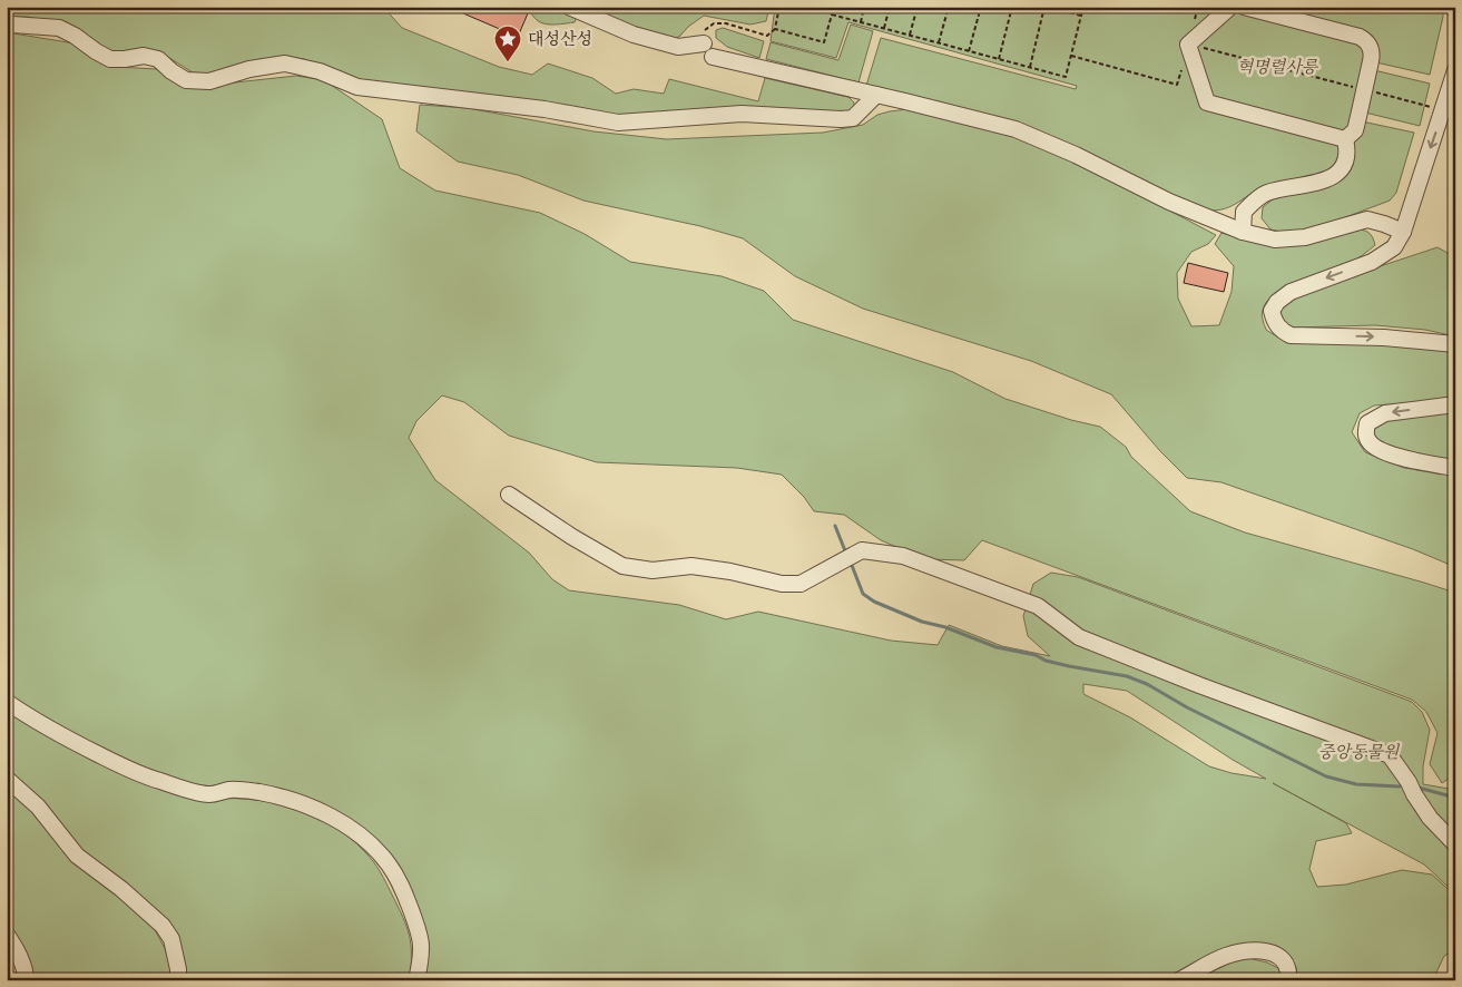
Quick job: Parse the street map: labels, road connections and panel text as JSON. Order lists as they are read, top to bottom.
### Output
{
  "parks": ["혁명렬사릉", "중앙동물원"],
  "places": {
    "place": ["대성산성"]
  }
}
